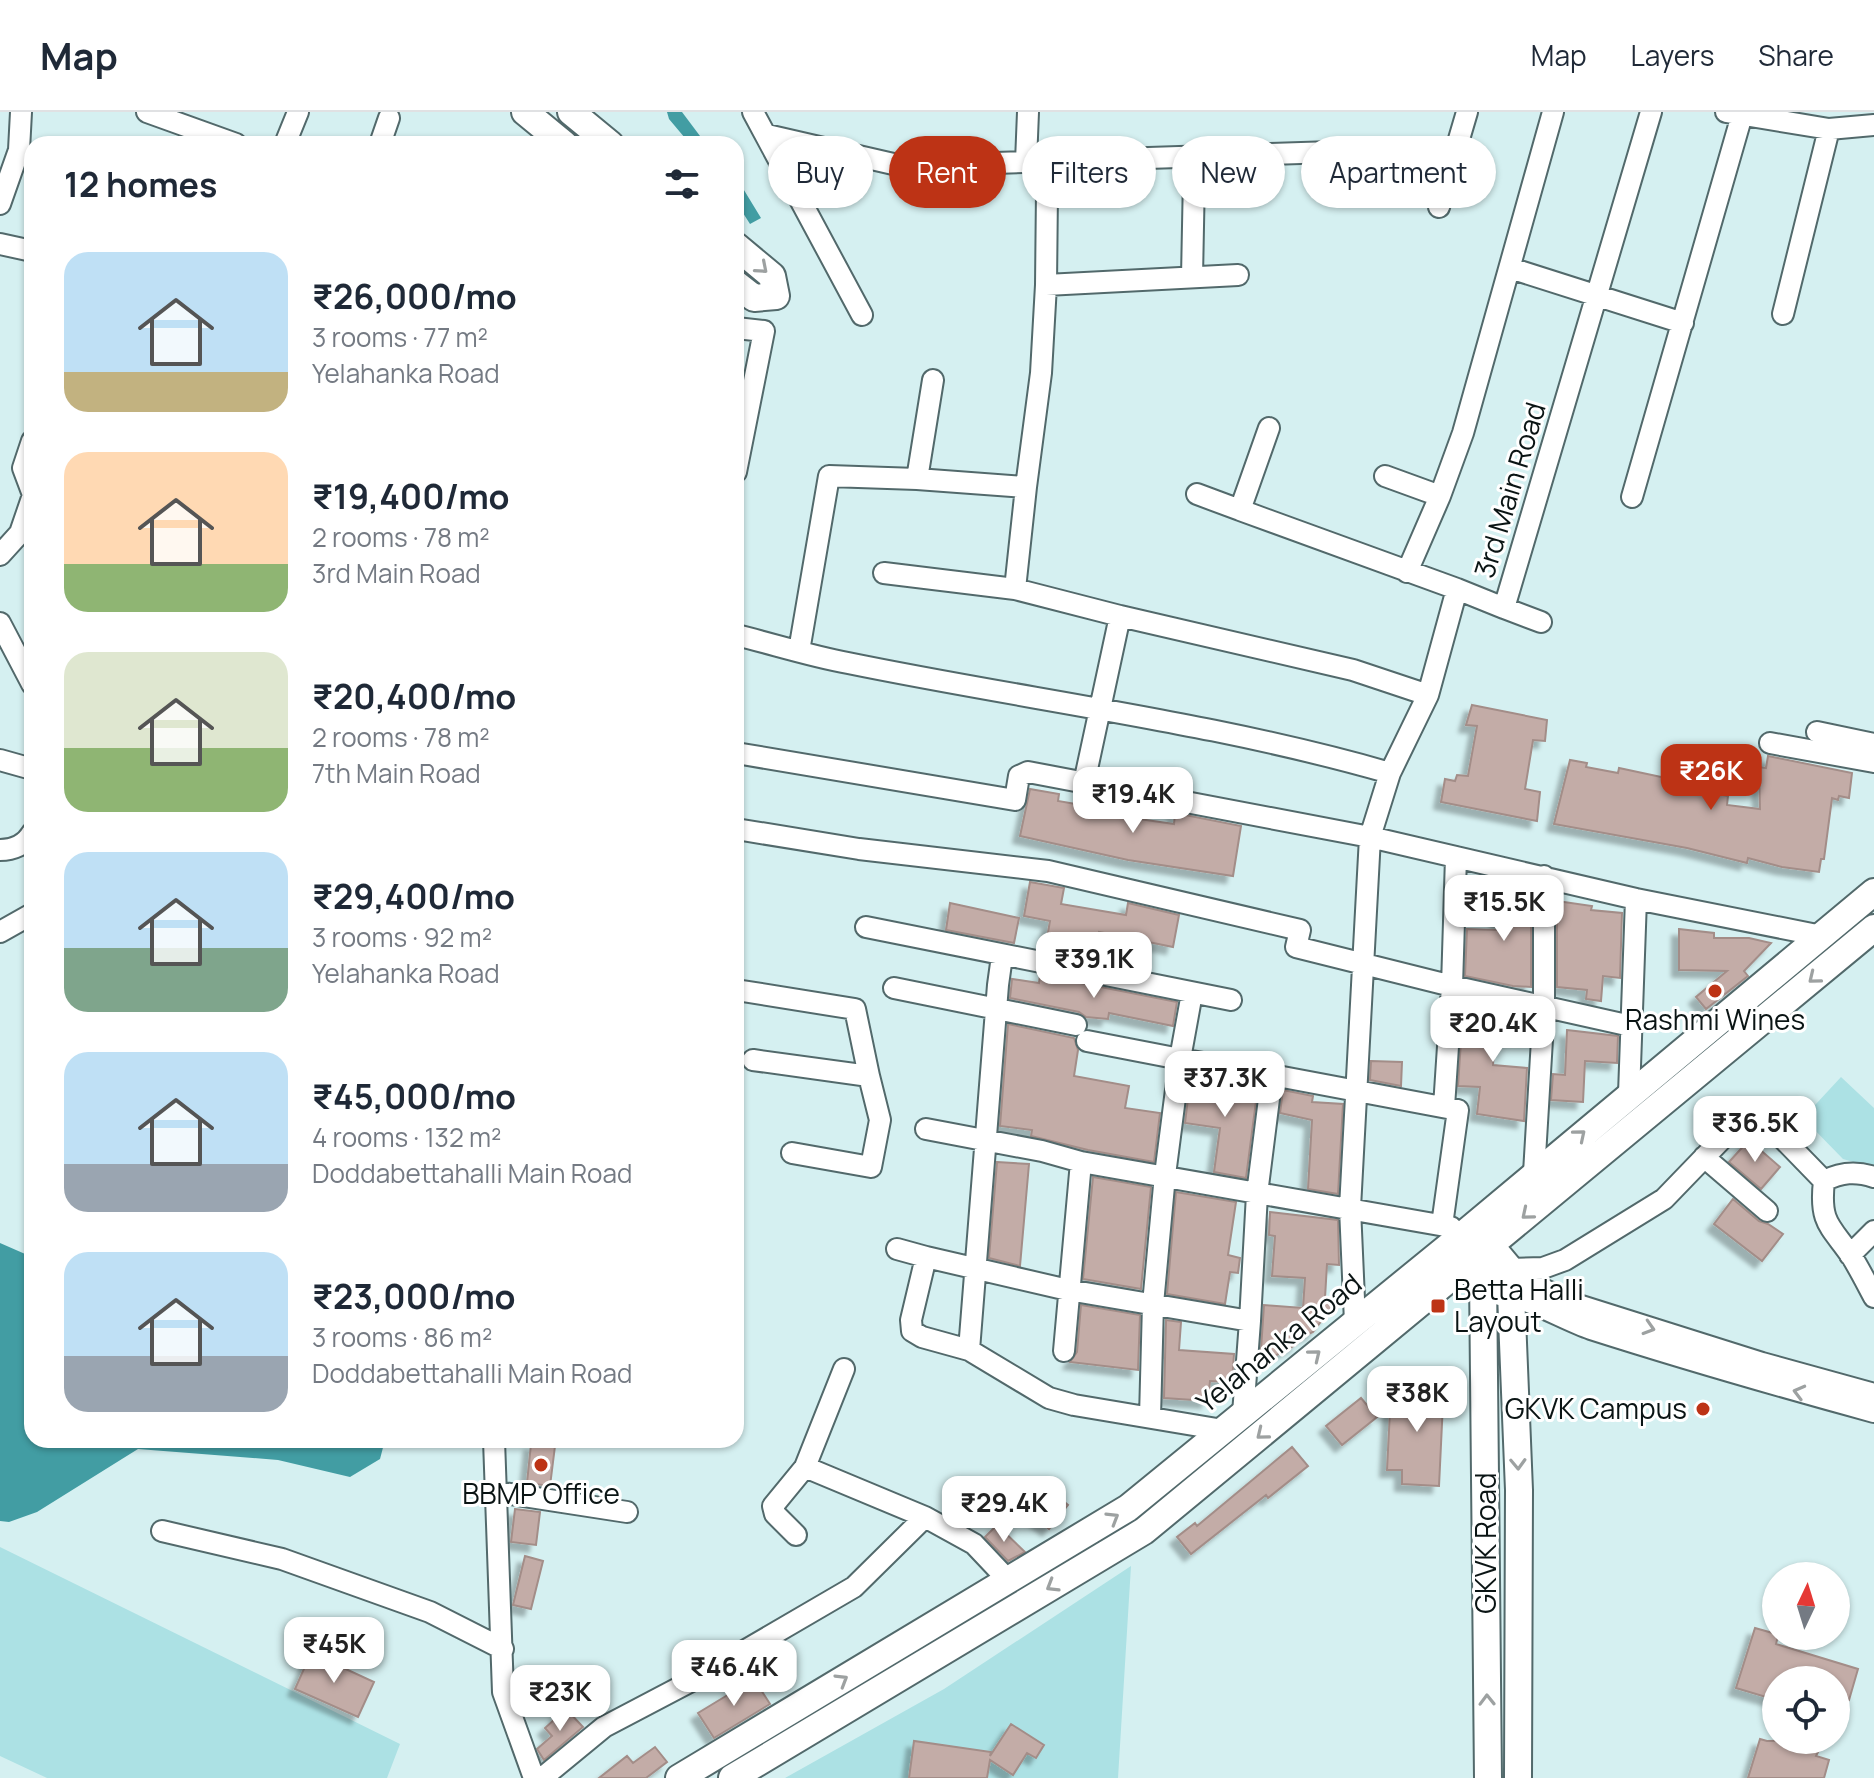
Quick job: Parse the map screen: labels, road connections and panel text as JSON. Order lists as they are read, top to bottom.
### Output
{
  "streets": {
    "main road": ["Yelahanka Road", "GKVK Road"],
    "street": ["3rd Main Road"]
  },
  "crossings": [
    ["3rd Main Road", "Yelahanka Road"],
    ["Yelahanka Road", "GKVK Road"]
  ],
  "places": {
    "other": ["Rashmi Wines", "GKVK Campus", "BBMP Office"],
    "transit": ["Betta Halli Layout"]
  },
  "north": "top",
  "page": {
    "header": "Map",
    "nav": ["Map", "Layers", "Share"],
    "chip": [
      "Buy",
      "Rent",
      "Filters",
      "New",
      "Apartment"
    ],
    "heading": "12 homes",
    "list": [
      {
        "name": "₹26,000/mo",
        "note": "3 rooms · 77 m² · Yelahanka Road"
      },
      {
        "name": "₹19,400/mo",
        "note": "2 rooms · 78 m² · 3rd Main Road"
      },
      {
        "name": "₹20,400/mo",
        "note": "2 rooms · 78 m² · 7th Main Road"
      },
      {
        "name": "₹29,400/mo",
        "note": "3 rooms · 92 m² · Yelahanka Road"
      },
      {
        "name": "₹45,000/mo",
        "note": "4 rooms · 132 m² · Doddabettahalli Main Road"
      },
      {
        "name": "₹23,000/mo",
        "note": "3 rooms · 86 m² · Doddabettahalli Main Road"
      }
    ],
    "price": [
      "₹26K",
      "₹19.4K",
      "₹15.5K",
      "₹39.1K",
      "₹20.4K",
      "₹37.3K",
      "₹36.5K",
      "₹38K",
      "₹29.4K",
      "₹45K",
      "₹46.4K",
      "₹23K"
    ]
  }
}
